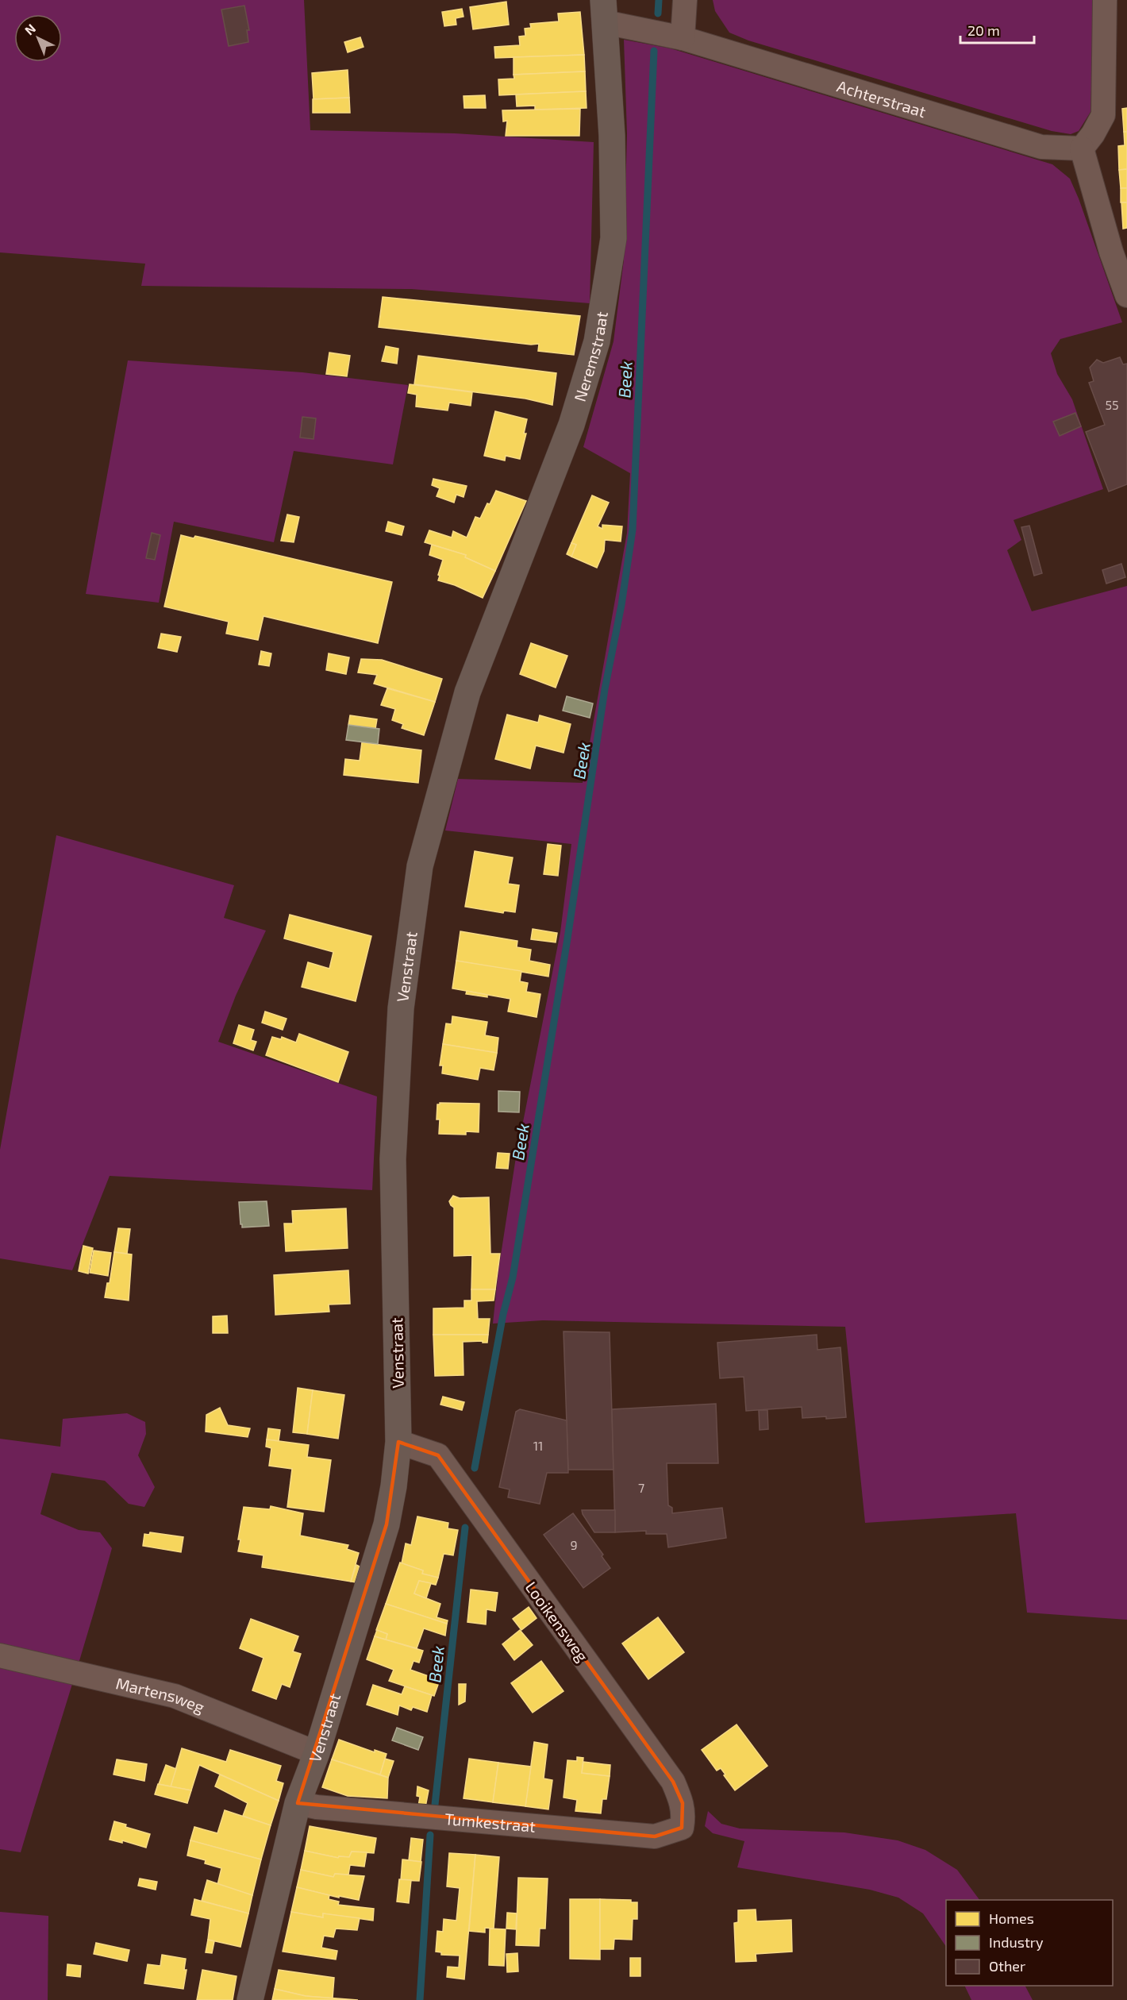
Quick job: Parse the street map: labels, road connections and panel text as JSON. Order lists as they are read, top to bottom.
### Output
{
  "streets": {
    "street": [
      "Achterstraat",
      "Neremstraat",
      "Venstraat",
      "Looikensweg",
      "Martensweg",
      "Tumkestraat"
    ]
  },
  "crossings": [
    ["Achterstraat", "Neremstraat"],
    ["Neremstraat", "Venstraat"],
    ["Venstraat", "Looikensweg"],
    ["Venstraat", "Martensweg"],
    ["Venstraat", "Tumkestraat"],
    ["Looikensweg", "Tumkestraat"]
  ],
  "water": ["Beek"],
  "house_numbers": [
    "55",
    "11",
    "7",
    "9"
  ],
  "legend": ["Homes", "Industry", "Other"],
  "scale_bar": "20 m",
  "north": "top left"
}
